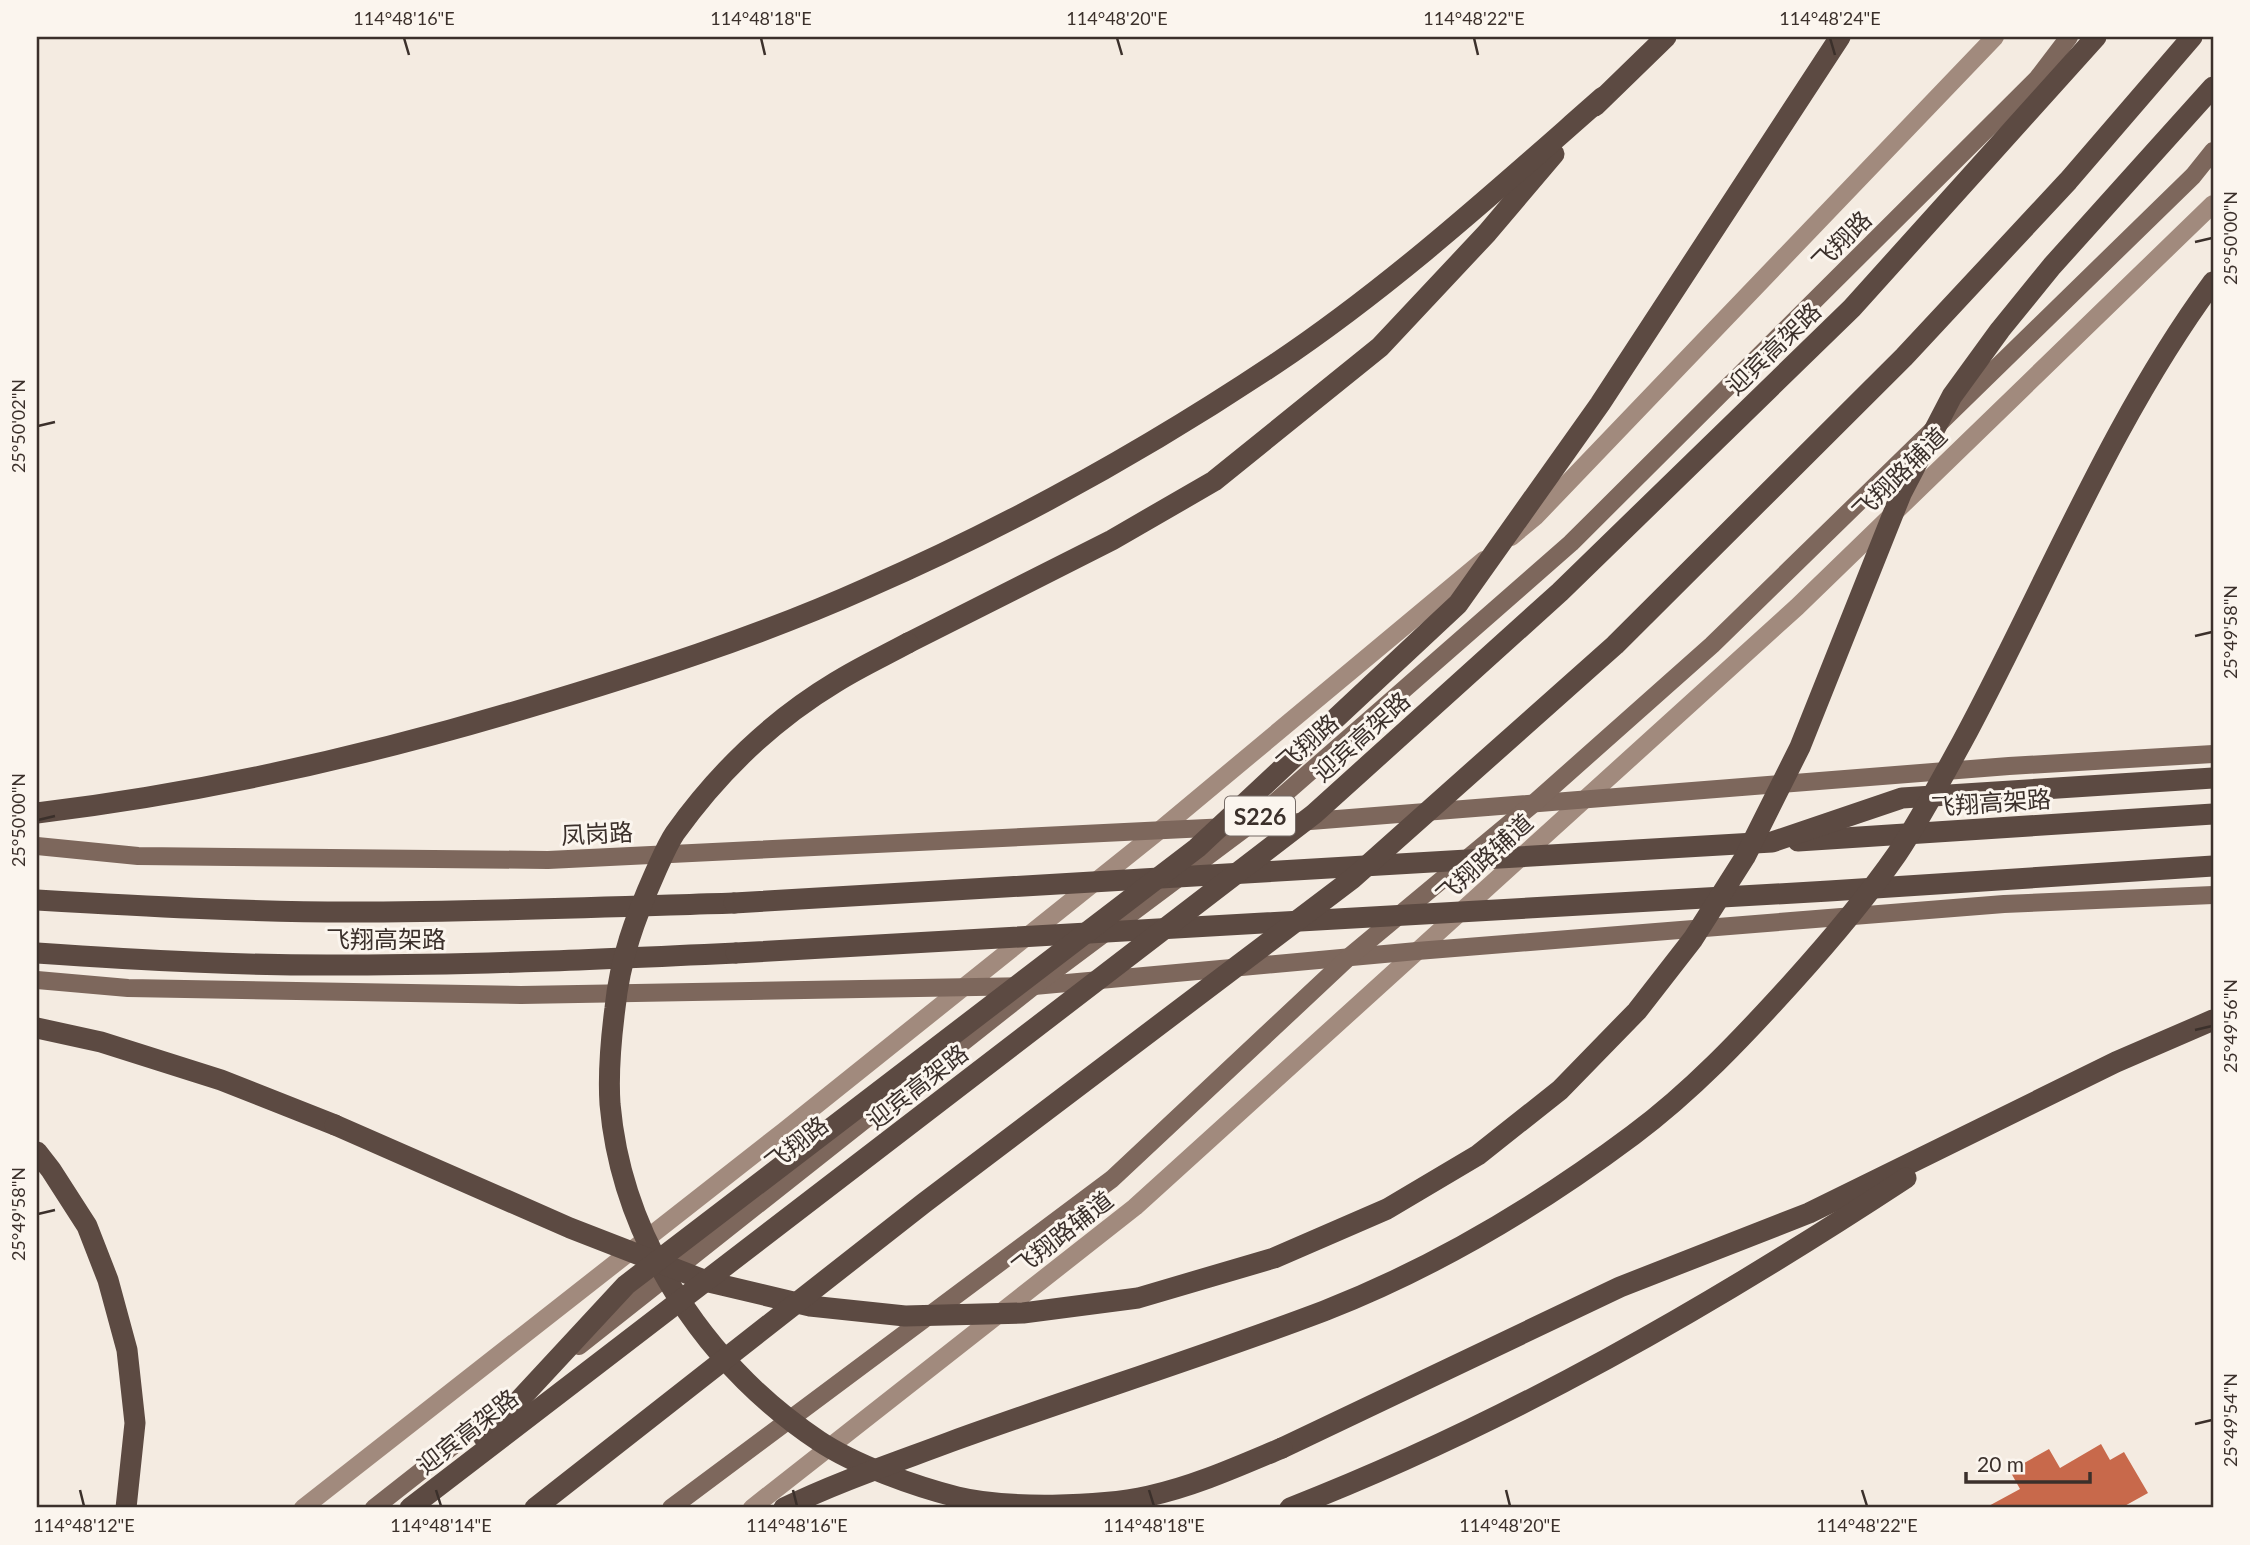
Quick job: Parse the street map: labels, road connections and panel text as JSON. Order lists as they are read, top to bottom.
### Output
{
  "streets": {
    "highway": ["迎宾高架路", "飞翔高架路"],
    "main road": ["飞翔路", "S226", "凤岗路"],
    "street": ["飞翔路辅道"]
  },
  "crossings": [
    ["飞翔路", "凤岗路"],
    ["飞翔路辅道", "凤岗路"]
  ],
  "scale_bar": "20 m",
  "coordinates": [
    "114°48'16\"E",
    "114°48'18\"E",
    "114°48'20\"E",
    "114°48'22\"E",
    "114°48'24\"E",
    "25°50'00\"N",
    "25°50'02\"N",
    "25°49'58\"N",
    "25°49'56\"N",
    "25°49'54\"N",
    "114°48'12\"E",
    "114°48'14\"E"
  ]
}
